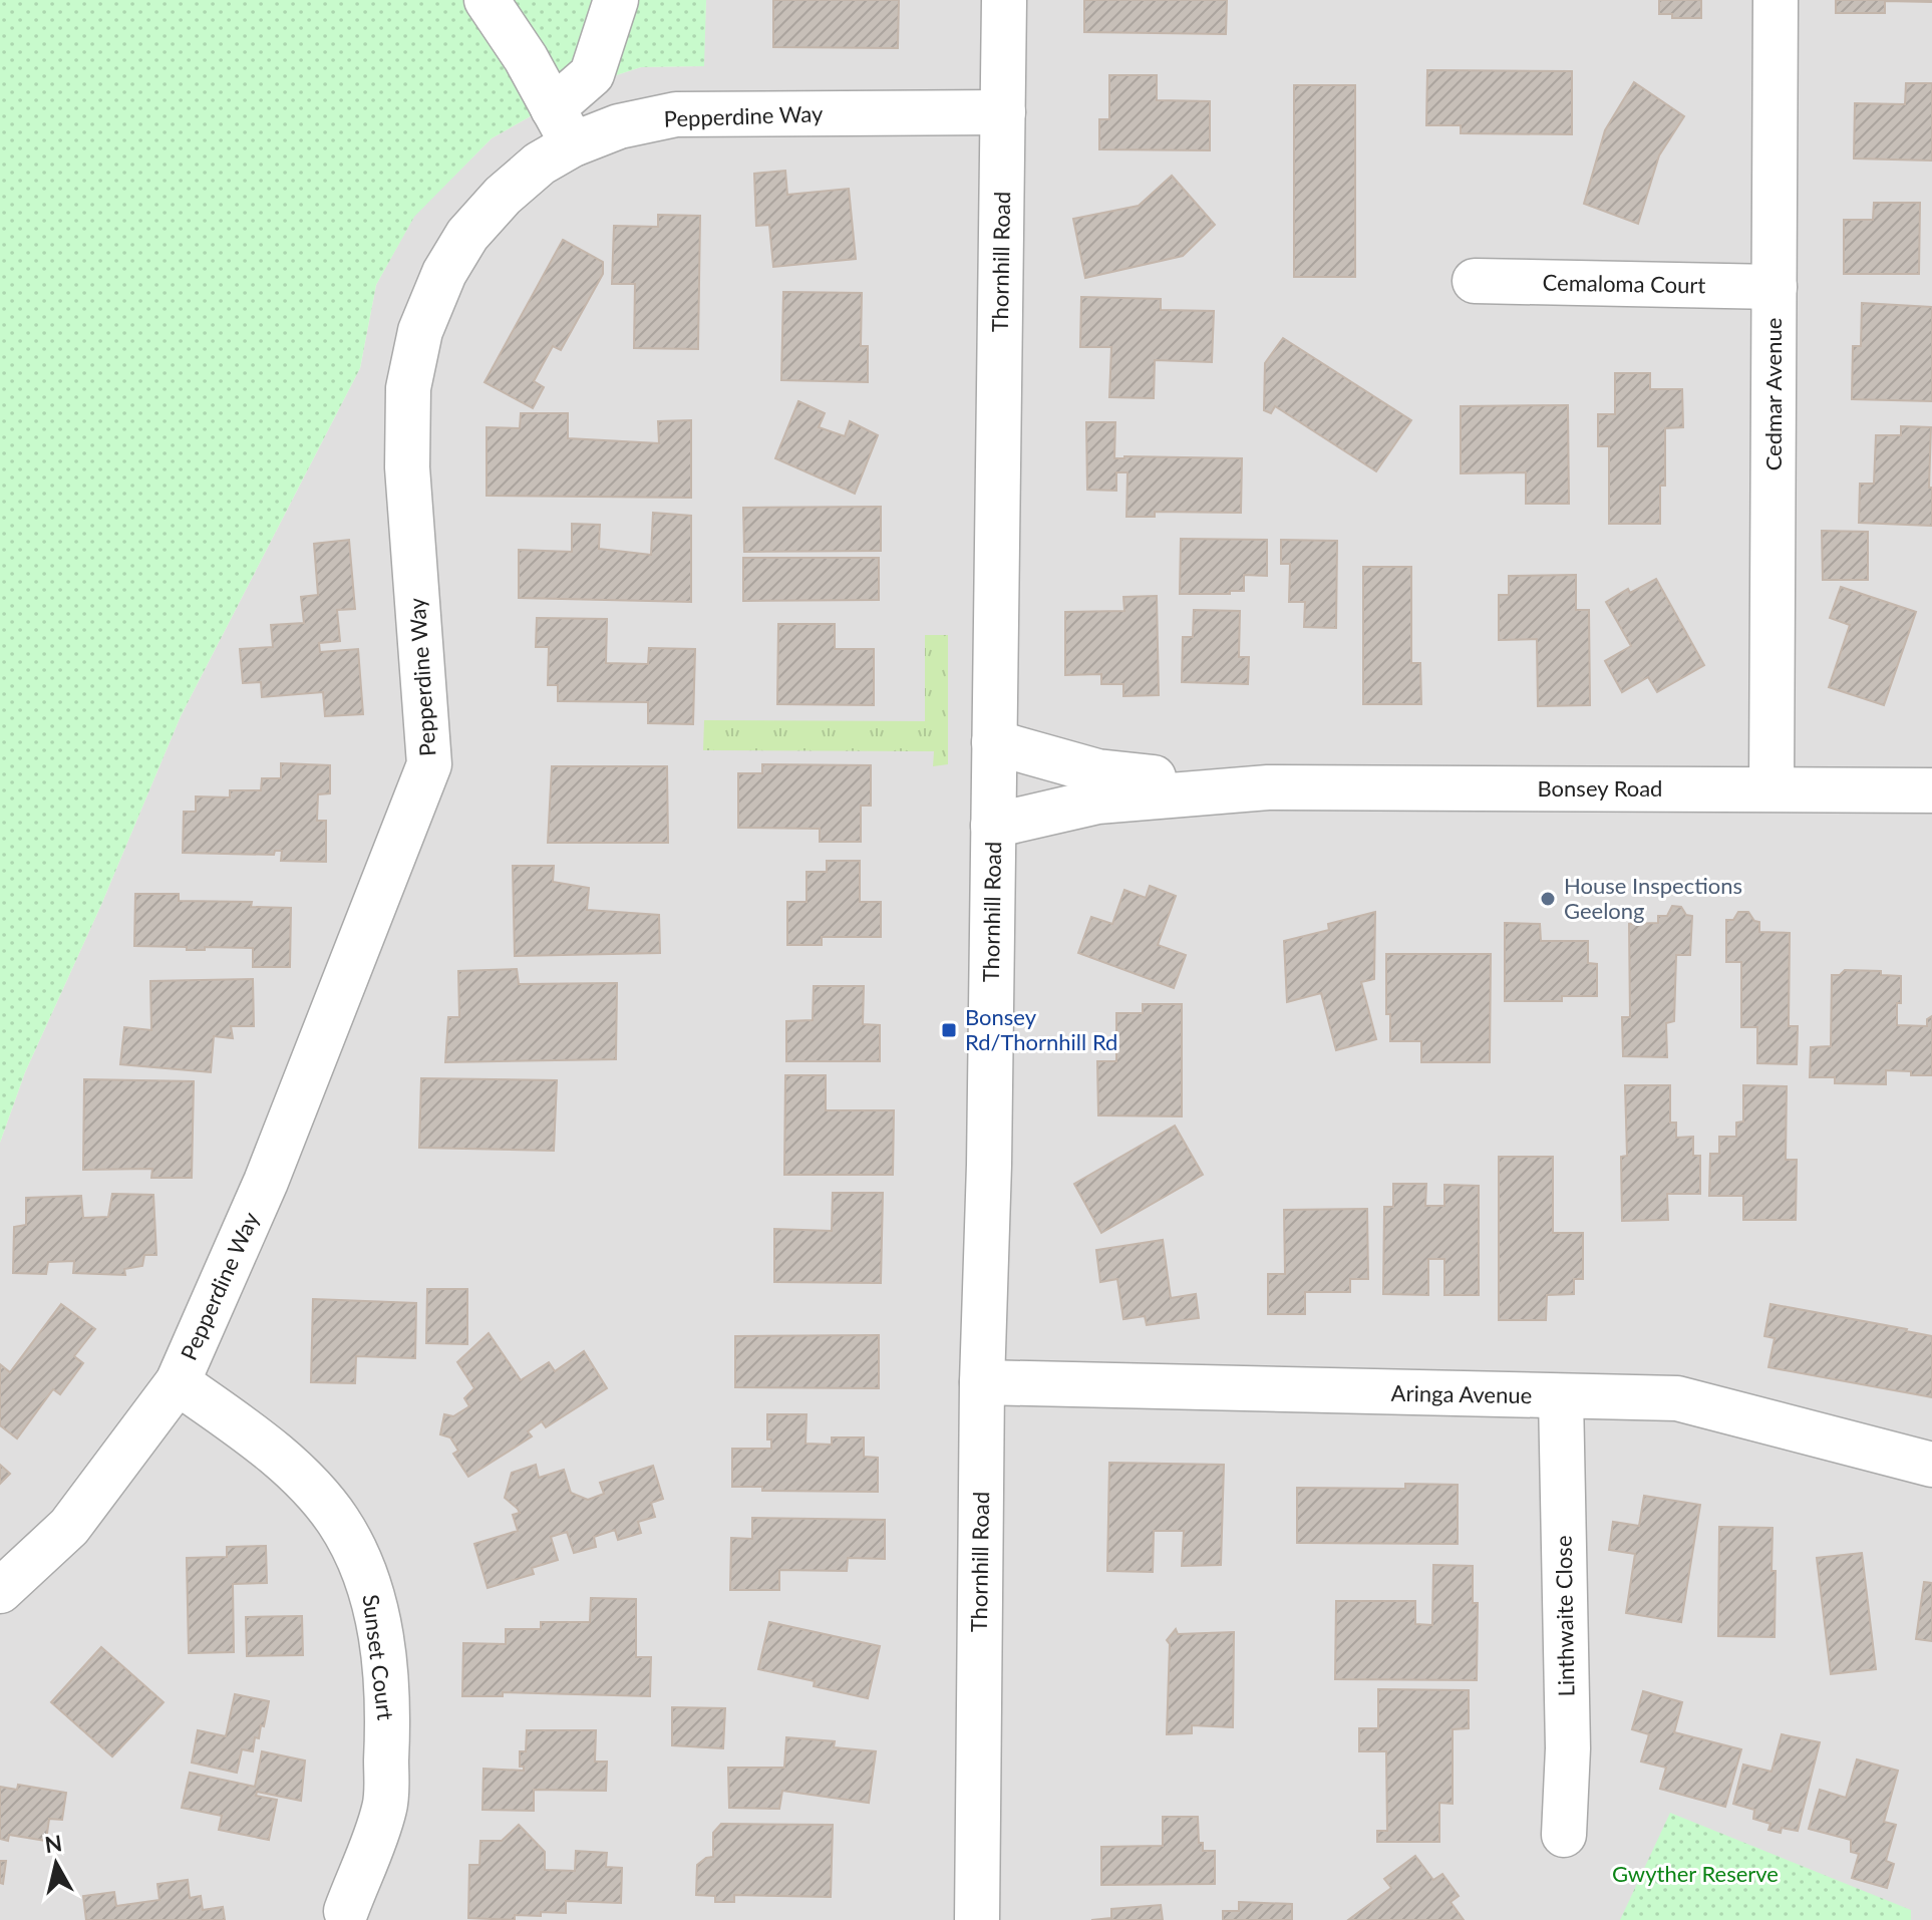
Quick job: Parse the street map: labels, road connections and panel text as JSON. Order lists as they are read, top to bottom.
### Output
{
  "streets": {
    "street": [
      "Pepperdine Way",
      "Thornhill Road",
      "Cemaloma Court",
      "Cedmar Avenue",
      "Bonsey Road",
      "Aringa Avenue",
      "Linthwaite Close",
      "Sunset Court"
    ]
  },
  "crossings": [
    ["Pepperdine Way", "Thornhill Road"],
    ["Pepperdine Way", "Sunset Court"],
    ["Thornhill Road", "Bonsey Road"],
    ["Thornhill Road", "Aringa Avenue"],
    ["Cemaloma Court", "Cedmar Avenue"],
    ["Cedmar Avenue", "Bonsey Road"],
    ["Aringa Avenue", "Linthwaite Close"]
  ],
  "parks": ["Gwyther Reserve"],
  "places": {
    "other": ["House Inspections Geelong"],
    "transit": ["Bonsey Rd/Thornhill Rd"]
  },
  "north": "top"
}
